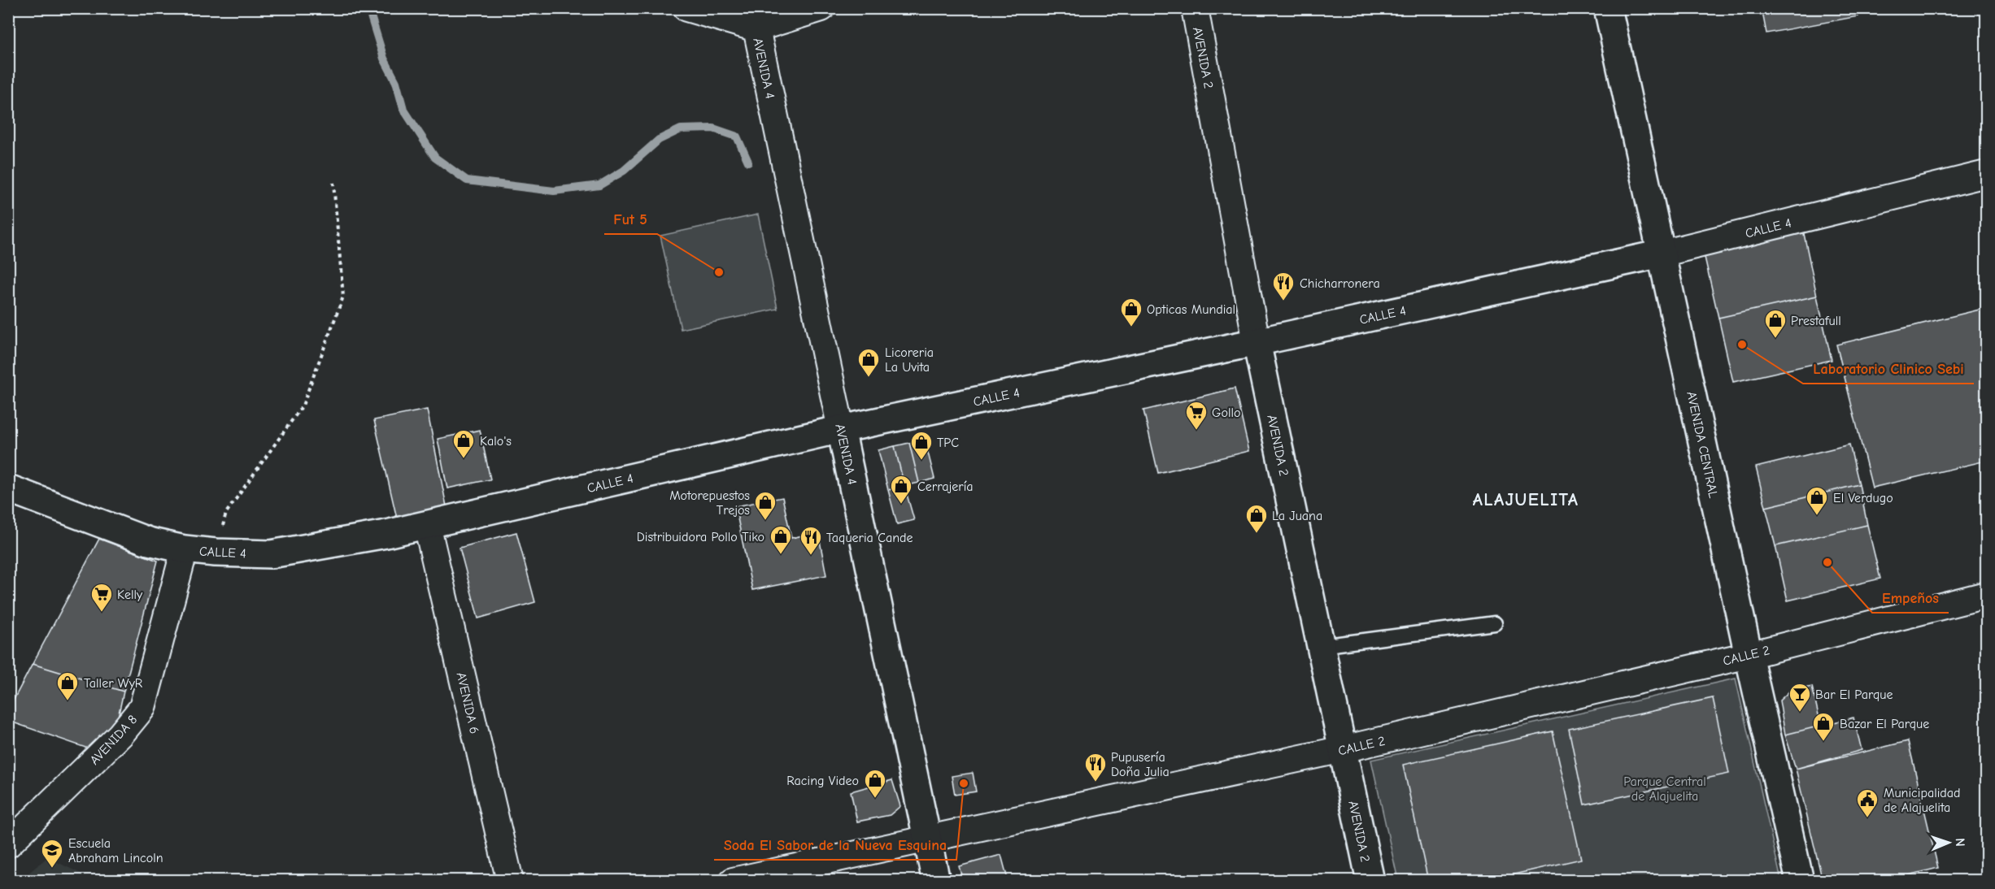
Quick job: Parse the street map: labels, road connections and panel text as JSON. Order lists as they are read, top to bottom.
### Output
{
  "streets": {
    "street": [
      "AVENIDA 2",
      "AVENIDA 4",
      "CALLE 4",
      "AVENIDA CENTRAL",
      "CALLE 2",
      "AVENIDA 6",
      "AVENIDA 8"
    ]
  },
  "crossings": [
    ["AVENIDA 2", "CALLE 4"],
    ["AVENIDA 2", "CALLE 2"],
    ["AVENIDA 4", "CALLE 4"],
    ["AVENIDA 4", "CALLE 2"],
    ["CALLE 4", "AVENIDA CENTRAL"],
    ["CALLE 4", "AVENIDA 6"],
    ["CALLE 4", "AVENIDA 8"],
    ["AVENIDA CENTRAL", "CALLE 2"]
  ],
  "districts": ["ALAJUELITA"],
  "parks": ["Parque Central de Alajuelita"],
  "places": {
    "other": [
      "Fut 5",
      "Laboratorio Clinico Sebi",
      "Empeños",
      "Soda El Sabor de la Nueva Esquina"
    ],
    "restaurant": ["Chicharronera", "Taqueria Cande", "Pupusería Doña Julia"],
    "shop": [
      "Opticas Mundial",
      "Prestafull",
      "Licoreria La Uvita",
      "Kalo's",
      "TPC",
      "Cerrajería",
      "El Verdugo",
      "Motorepuestos Trejos",
      "La Juana",
      "Distribuidora Pollo Tiko",
      "Taller WyR",
      "Bazar El Parque",
      "Racing Video"
    ],
    "supermarket": ["Gollo", "Kelly"],
    "bar": ["Bar El Parque"],
    "public building": ["Municipalidad de Alajuelita"],
    "school or university": ["Escuela Abraham Lincoln"]
  },
  "north": "right"
}
